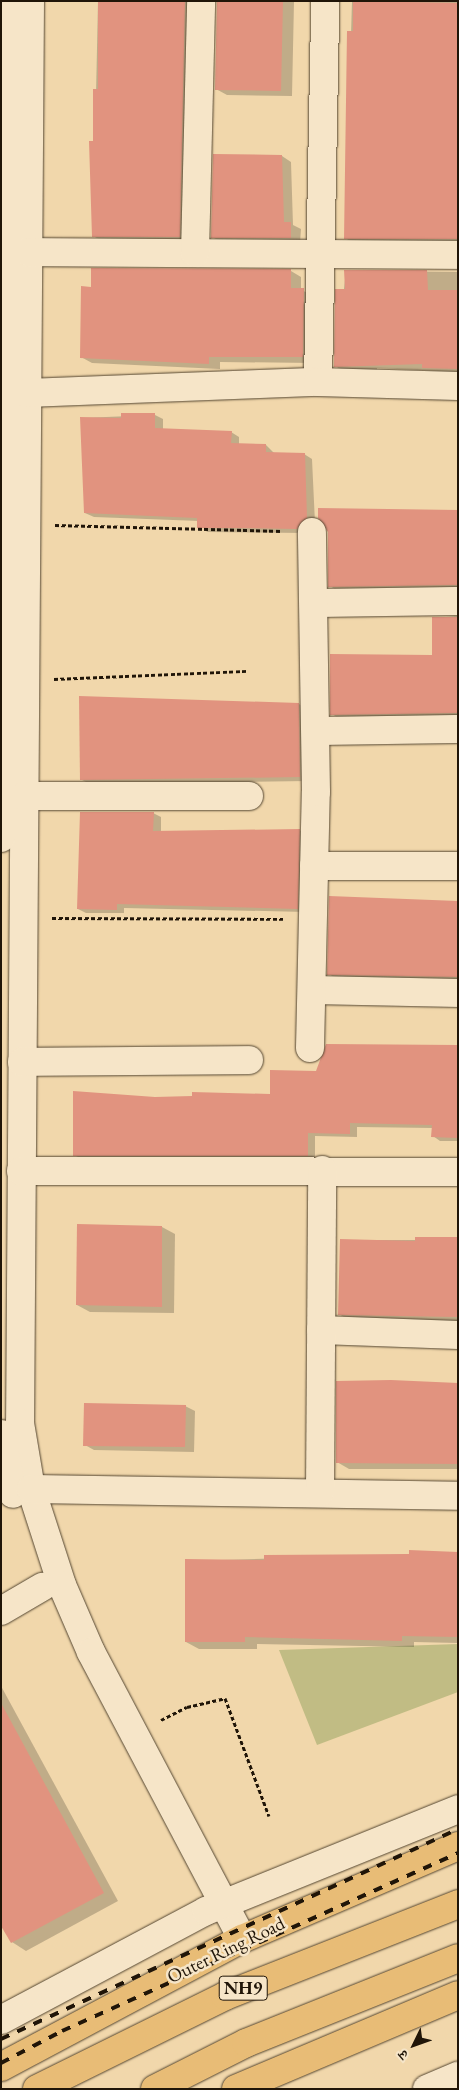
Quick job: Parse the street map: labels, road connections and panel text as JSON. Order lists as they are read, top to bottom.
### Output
{
  "streets": {
    "main road": ["Outer Ring Road", "NH9"]
  },
  "north": "bottom left"
}
